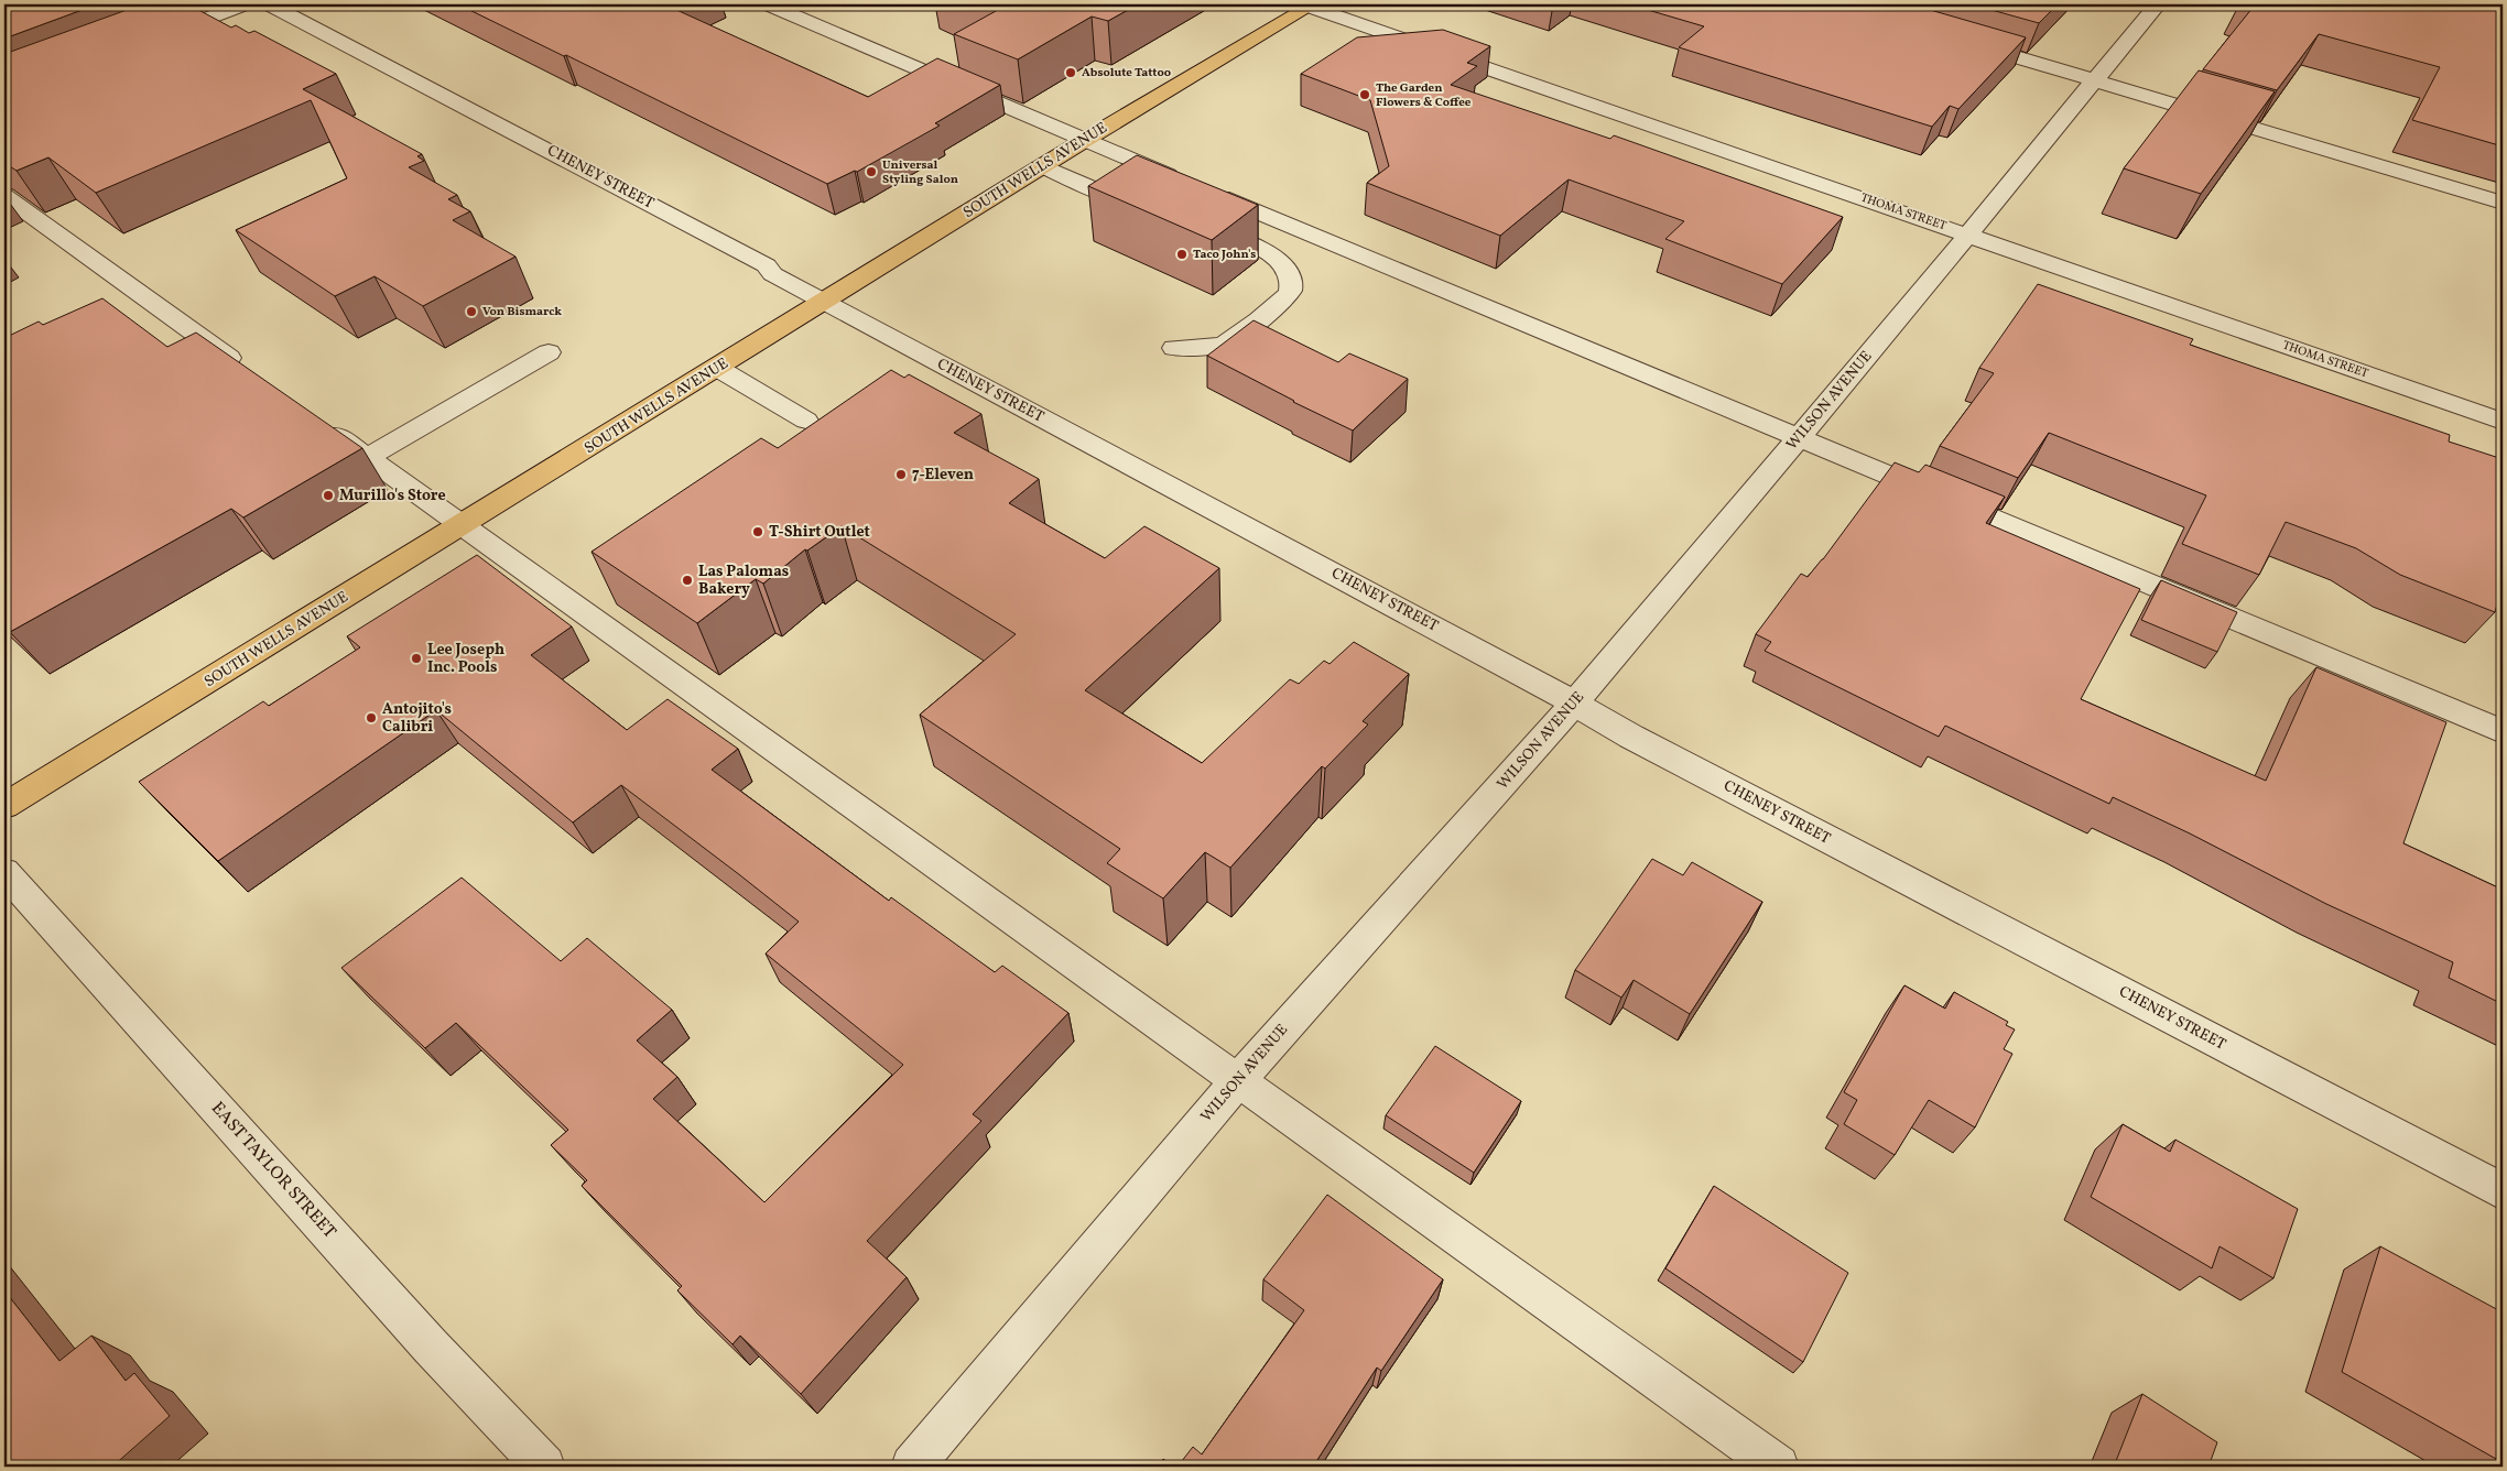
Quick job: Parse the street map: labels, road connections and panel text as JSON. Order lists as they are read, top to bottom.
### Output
{
  "streets": {
    "main road": ["SOUTH WELLS AVENUE"],
    "street": [
      "CHENEY STREET",
      "THOMA STREET",
      "WILSON AVENUE",
      "EAST TAYLOR STREET"
    ]
  },
  "crossings": [
    ["SOUTH WELLS AVENUE", "CHENEY STREET"],
    ["SOUTH WELLS AVENUE", "THOMA STREET"],
    ["CHENEY STREET", "WILSON AVENUE"],
    ["THOMA STREET", "WILSON AVENUE"]
  ],
  "places": [
    "Absolute Tattoo",
    "The Garden Flowers & Coffee",
    "Universal Styling Salon",
    "Taco John's",
    "Von Bismarck",
    "7-Eleven",
    "Murillo's Store",
    "T-Shirt Outlet",
    "Las Palomas Bakery",
    "Lee Joseph Inc. Pools",
    "Antojito's Calibri"
  ]
}
